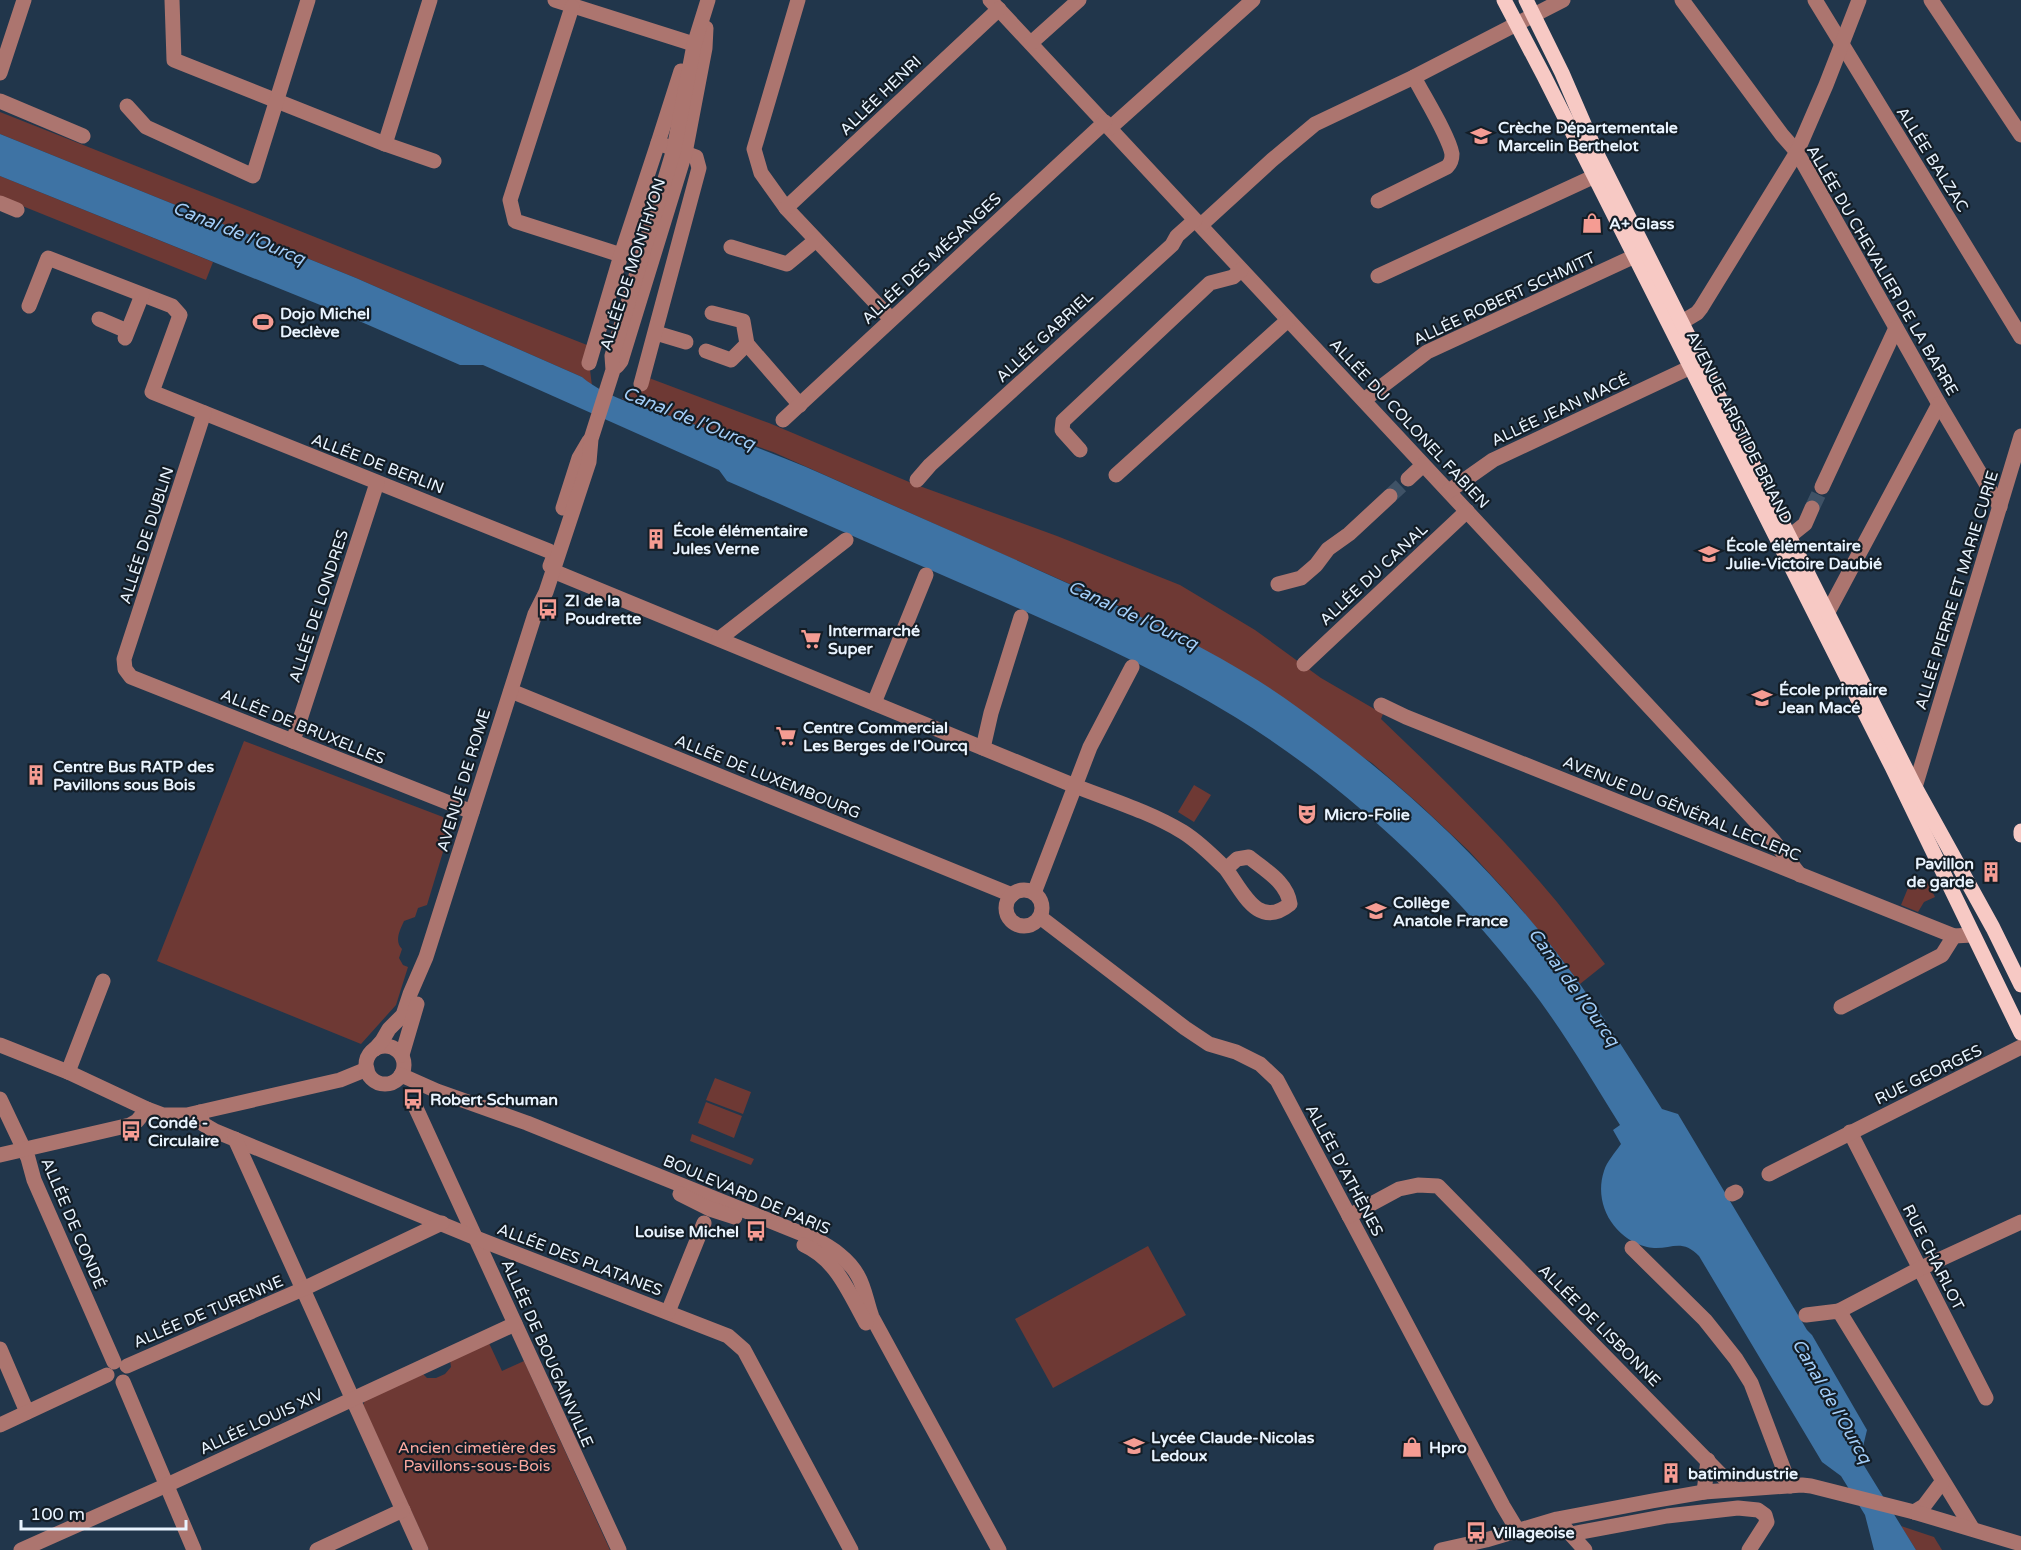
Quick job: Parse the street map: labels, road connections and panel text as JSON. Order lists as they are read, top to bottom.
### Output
{
  "streets": {
    "main road": ["AVENUE ARISTIDE BRIAND"],
    "street": [
      "ALLÉE HENRI",
      "ALLÉE BALZAC",
      "ALLÉE DES MÉSANGES",
      "ALLÉE DE MONTHYON",
      "ALLÉE DU CHEVALIER DE LA BARRE",
      "ALLÉE ROBERT SCHMITT",
      "ALLÉE GABRIEL",
      "ALLÉE JEAN MACÉ",
      "ALLÉE DU COLONEL FABIEN",
      "ALLÉE DE BERLIN",
      "ALLÉE DE DUBLIN",
      "ALLÉE DU CANAL",
      "ALLÉE PIERRE ET MARIE CURIE",
      "ALLÉE DE LONDRES",
      "ALLÉE DE BRUXELLES",
      "ALLÉE DE LUXEMBOURG",
      "AVENUE DE ROME",
      "AVENUE DU GÉNÉRAL LECLERC",
      "RUE GEORGES",
      "ALLÉE D'ATHÈNES",
      "BOULEVARD DE PARIS",
      "ALLÉE DE CONDÉ",
      "RUE CHARLOT",
      "ALLÉE DES PLATANES",
      "ALLÉE DE TURENNE",
      "ALLÉE DE LISBONNE",
      "ALLÉE DE BOUGAINVILLE",
      "ALLÉE LOUIS XIV"
    ]
  },
  "crossings": [
    ["ALLÉE HENRI", "ALLÉE DU COLONEL FABIEN"],
    ["ALLÉE DES MÉSANGES", "ALLÉE DU COLONEL FABIEN"],
    ["ALLÉE DE MONTHYON", "AVENUE DE ROME"],
    ["ALLÉE DU CHEVALIER DE LA BARRE", "ALLÉE PIERRE ET MARIE CURIE"],
    ["ALLÉE ROBERT SCHMITT", "ALLÉE DU COLONEL FABIEN"],
    ["ALLÉE ROBERT SCHMITT", "AVENUE ARISTIDE BRIAND"],
    ["ALLÉE GABRIEL", "ALLÉE DU COLONEL FABIEN"],
    ["ALLÉE GABRIEL", "AVENUE ARISTIDE BRIAND"],
    ["ALLÉE JEAN MACÉ", "ALLÉE DU COLONEL FABIEN"],
    ["ALLÉE JEAN MACÉ", "AVENUE ARISTIDE BRIAND"],
    ["ALLÉE DU COLONEL FABIEN", "ALLÉE DU CANAL"],
    ["ALLÉE DU COLONEL FABIEN", "AVENUE DU GÉNÉRAL LECLERC"],
    ["AVENUE ARISTIDE BRIAND", "ALLÉE PIERRE ET MARIE CURIE"],
    ["AVENUE ARISTIDE BRIAND", "AVENUE DU GÉNÉRAL LECLERC"],
    ["ALLÉE DE BERLIN", "ALLÉE DE DUBLIN"],
    ["ALLÉE DE BERLIN", "ALLÉE DE LONDRES"],
    ["ALLÉE DE BERLIN", "AVENUE DE ROME"],
    ["ALLÉE DE DUBLIN", "ALLÉE DE BRUXELLES"],
    ["ALLÉE DE LONDRES", "ALLÉE DE BRUXELLES"],
    ["ALLÉE DE BRUXELLES", "AVENUE DE ROME"],
    ["ALLÉE DE LUXEMBOURG", "AVENUE DE ROME"],
    ["ALLÉE DE LUXEMBOURG", "ALLÉE D'ATHÈNES"],
    ["AVENUE DE ROME", "BOULEVARD DE PARIS"],
    ["RUE GEORGES", "RUE CHARLOT"],
    ["ALLÉE D'ATHÈNES", "ALLÉE DE LISBONNE"],
    ["ALLÉE DE CONDÉ", "ALLÉE DE TURENNE"],
    ["ALLÉE DES PLATANES", "ALLÉE DE TURENNE"],
    ["ALLÉE DES PLATANES", "ALLÉE DE BOUGAINVILLE"],
    ["ALLÉE DE BOUGAINVILLE", "ALLÉE LOUIS XIV"]
  ],
  "water": ["Canal de l'Ourcq"],
  "parks": ["Ancien cimetière des Pavillons-sous-Bois"],
  "places": {
    "school or university": [
      "Crèche Départementale Marcelin Berthelot",
      "École élémentaire Julie-Victoire Daubié",
      "École primaire Jean Macé",
      "Collège Anatole France",
      "Lycée Claude-Nicolas Ledoux"
    ],
    "shop": ["A+ Glass", "Hpro"],
    "sports": ["Dojo Michel Declève"],
    "building": [
      "École élémentaire Jules Verne",
      "Centre Bus RATP des Pavillons sous Bois",
      "Pavillon de garde",
      "batimindustrie"
    ],
    "bus stop": [
      "ZI de la Poudrette",
      "Robert Schuman",
      "Condé - Circulaire",
      "Louise Michel",
      "Villageoise"
    ],
    "supermarket": ["Intermarché Super", "Centre Commercial Les Berges de l'Ourcq"],
    "theatre": ["Micro-Folie"]
  },
  "scale_bar": "100 m"
}
